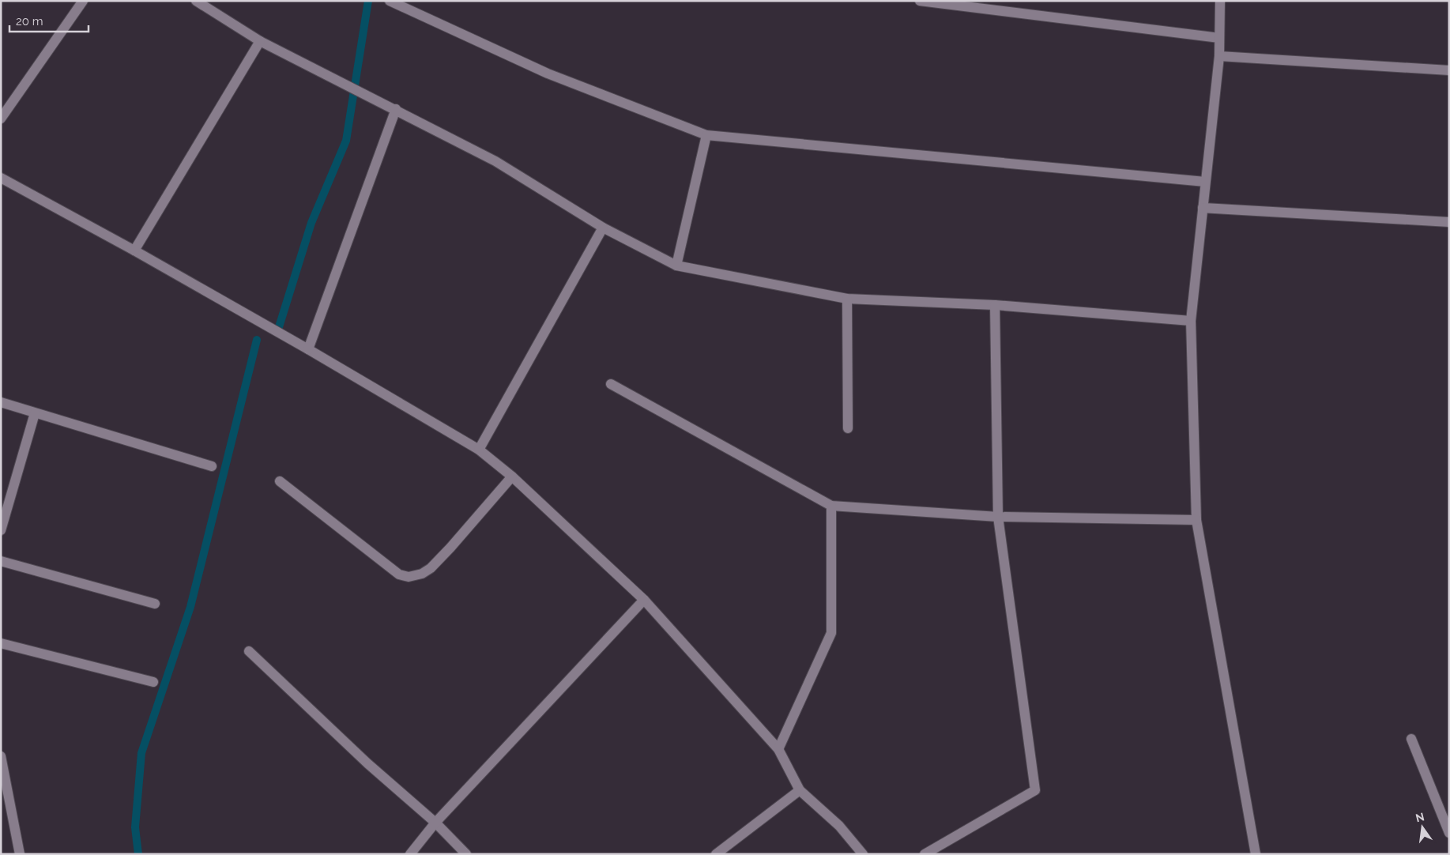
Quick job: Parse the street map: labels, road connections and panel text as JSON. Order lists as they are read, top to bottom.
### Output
{
  "scale_bar": "20 m",
  "north": "top"
}
